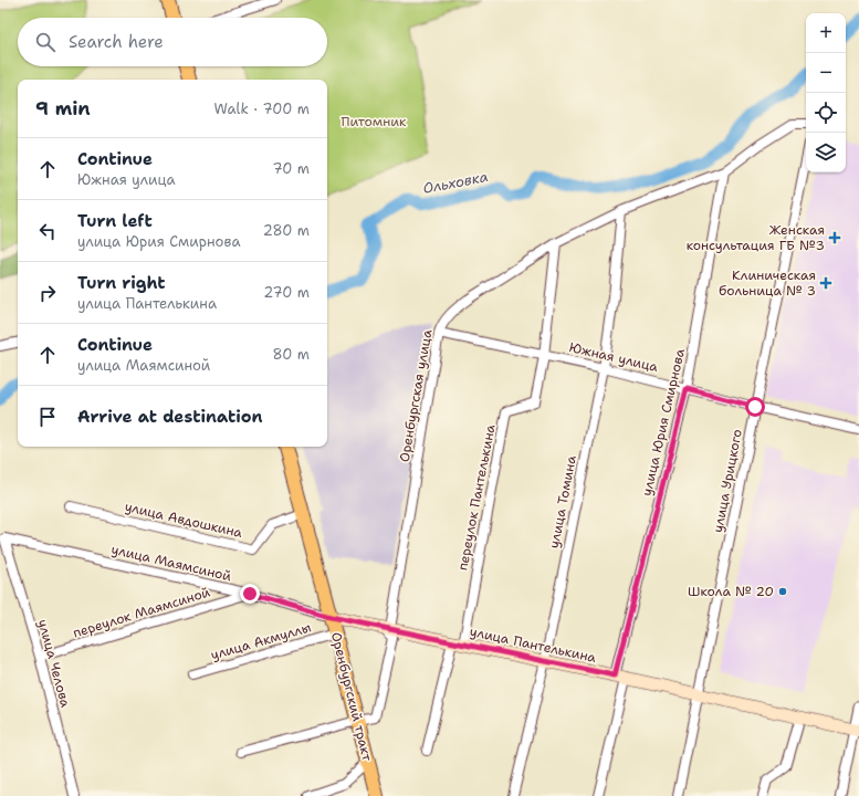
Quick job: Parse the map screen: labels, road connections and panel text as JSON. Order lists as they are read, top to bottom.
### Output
{
  "streets": {
    "main road": ["улица Пантелькина", "Оренбургский тракт"],
    "street": [
      "Южная улица",
      "Оренбургская улица",
      "улица Юрия Смирнова",
      "улица Урицкого",
      "переулок Пантелькина",
      "улица Томина",
      "улица Авдошкина",
      "улица Маямсиной",
      "переулок Маямсиной",
      "улица Акмуллы",
      "улица Челова"
    ]
  },
  "crossings": [
    ["Южная улица", "Оренбургская улица"],
    ["Южная улица", "улица Юрия Смирнова"],
    ["Южная улица", "улица Урицкого"],
    ["Южная улица", "переулок Пантелькина"],
    ["Южная улица", "улица Томина"],
    ["Оренбургская улица", "улица Юрия Смирнова"],
    ["Оренбургская улица", "переулок Пантелькина"],
    ["Оренбургская улица", "улица Томина"],
    ["Оренбургская улица", "улица Пантелькина"],
    ["Оренбургская улица", "Оренбургский тракт"],
    ["улица Юрия Смирнова", "улица Пантелькина"],
    ["улица Урицкого", "улица Пантелькина"],
    ["переулок Пантелькина", "улица Пантелькина"],
    ["улица Томина", "улица Пантелькина"],
    ["улица Авдошкина", "Оренбургский тракт"],
    ["улица Маямсиной", "переулок Маямсиной"],
    ["улица Маямсиной", "улица Пантелькина"],
    ["улица Маямсиной", "улица Челова"],
    ["улица Маямсиной", "Оренбургский тракт"],
    ["переулок Маямсиной", "улица Челова"],
    ["улица Акмуллы", "Оренбургский тракт"],
    ["улица Пантелькина", "Оренбургский тракт"]
  ],
  "water": ["Ольховка"],
  "parks": ["Питомник"],
  "places": {
    "health": ["Женская консультация ГБ №3", "Клиническая больница № 3"],
    "other": ["Школа № 20"]
  },
  "page": {
    "map_buttons": ["+", "−"],
    "search": "Search here",
    "heading": ["9 min", "Walk · 700 m"],
    "list": [
      ["Continue", "Южная улица", "70 m"],
      ["Turn left", "улица Юрия Смирнова", "280 m"],
      ["Turn right", "улица Пантелькина", "270 m"],
      ["Continue", "улица Маямсиной", "80 m"],
      "Arrive at destination"
    ]
  }
}
